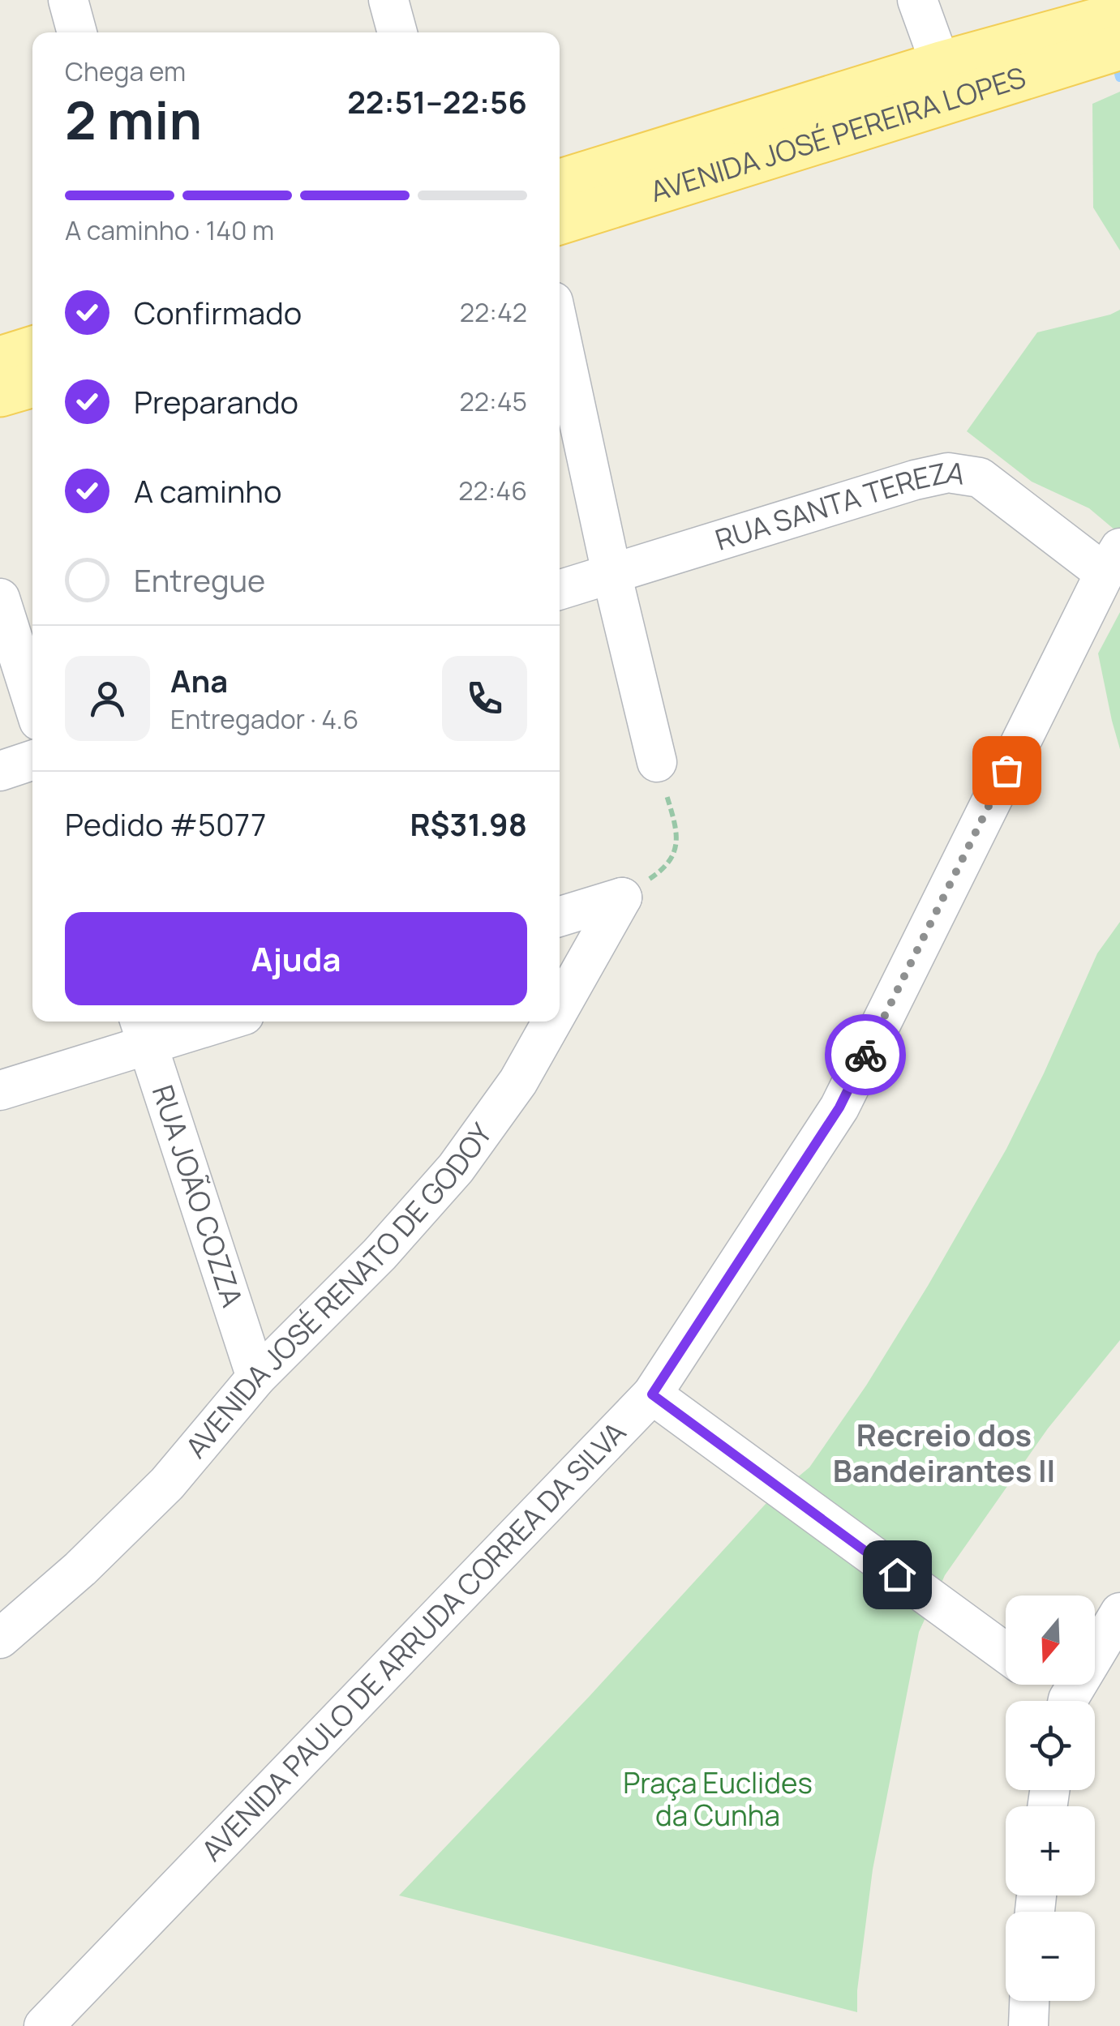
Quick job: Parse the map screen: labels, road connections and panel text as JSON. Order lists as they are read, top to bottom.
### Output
{
  "streets": {
    "main road": ["AVENIDA JOSÉ PEREIRA LOPES"],
    "street": [
      "RUA SANTA TEREZA",
      "RUA JOÃO COZZA",
      "AVENIDA JOSÉ RENATO DE GODOY",
      "AVENIDA PAULO DE ARRUDA CORREA DA SILVA"
    ]
  },
  "crossings": [
    ["RUA SANTA TEREZA", "AVENIDA PAULO DE ARRUDA CORREA DA SILVA"],
    ["RUA JOÃO COZZA", "AVENIDA JOSÉ RENATO DE GODOY"]
  ],
  "districts": ["Recreio dos Bandeirantes II"],
  "parks": ["Praça Euclides da Cunha"],
  "north": "bottom",
  "page": {
    "heading": ["2 min", "Chega em", "22:51–22:56"],
    "panel": [
      "Ana",
      "Entregador · 4.6",
      "Pedido #5077",
      "R$31.98"
    ],
    "bar": "A caminho · 140 m",
    "list": [
      ["Confirmado", "22:42"],
      ["Preparando", "22:45"],
      ["A caminho", "22:46"],
      "Entregue"
    ],
    "buttons": "Ajuda",
    "map_buttons": ["+", "−"]
  }
}
